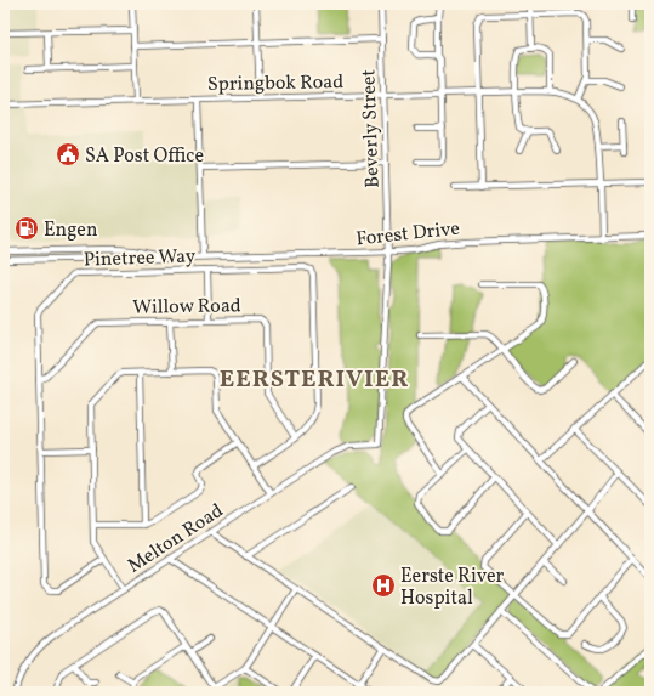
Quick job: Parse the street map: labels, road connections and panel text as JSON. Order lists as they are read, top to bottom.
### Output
{
  "streets": {
    "street": [
      "Springbok Road",
      "Beverly Street",
      "Forest Drive",
      "Pinetree Way",
      "Willow Road",
      "Melton Road"
    ]
  },
  "crossings": [
    ["Springbok Road", "Beverly Street"],
    ["Beverly Street", "Forest Drive"],
    ["Beverly Street", "Melton Road"],
    ["Pinetree Way", "Willow Road"]
  ],
  "districts": ["EERSTERIVIER"],
  "places": {
    "public building": ["SA Post Office"],
    "fuel station": ["Engen"],
    "hospital": ["Eerste River Hospital"]
  }
}
